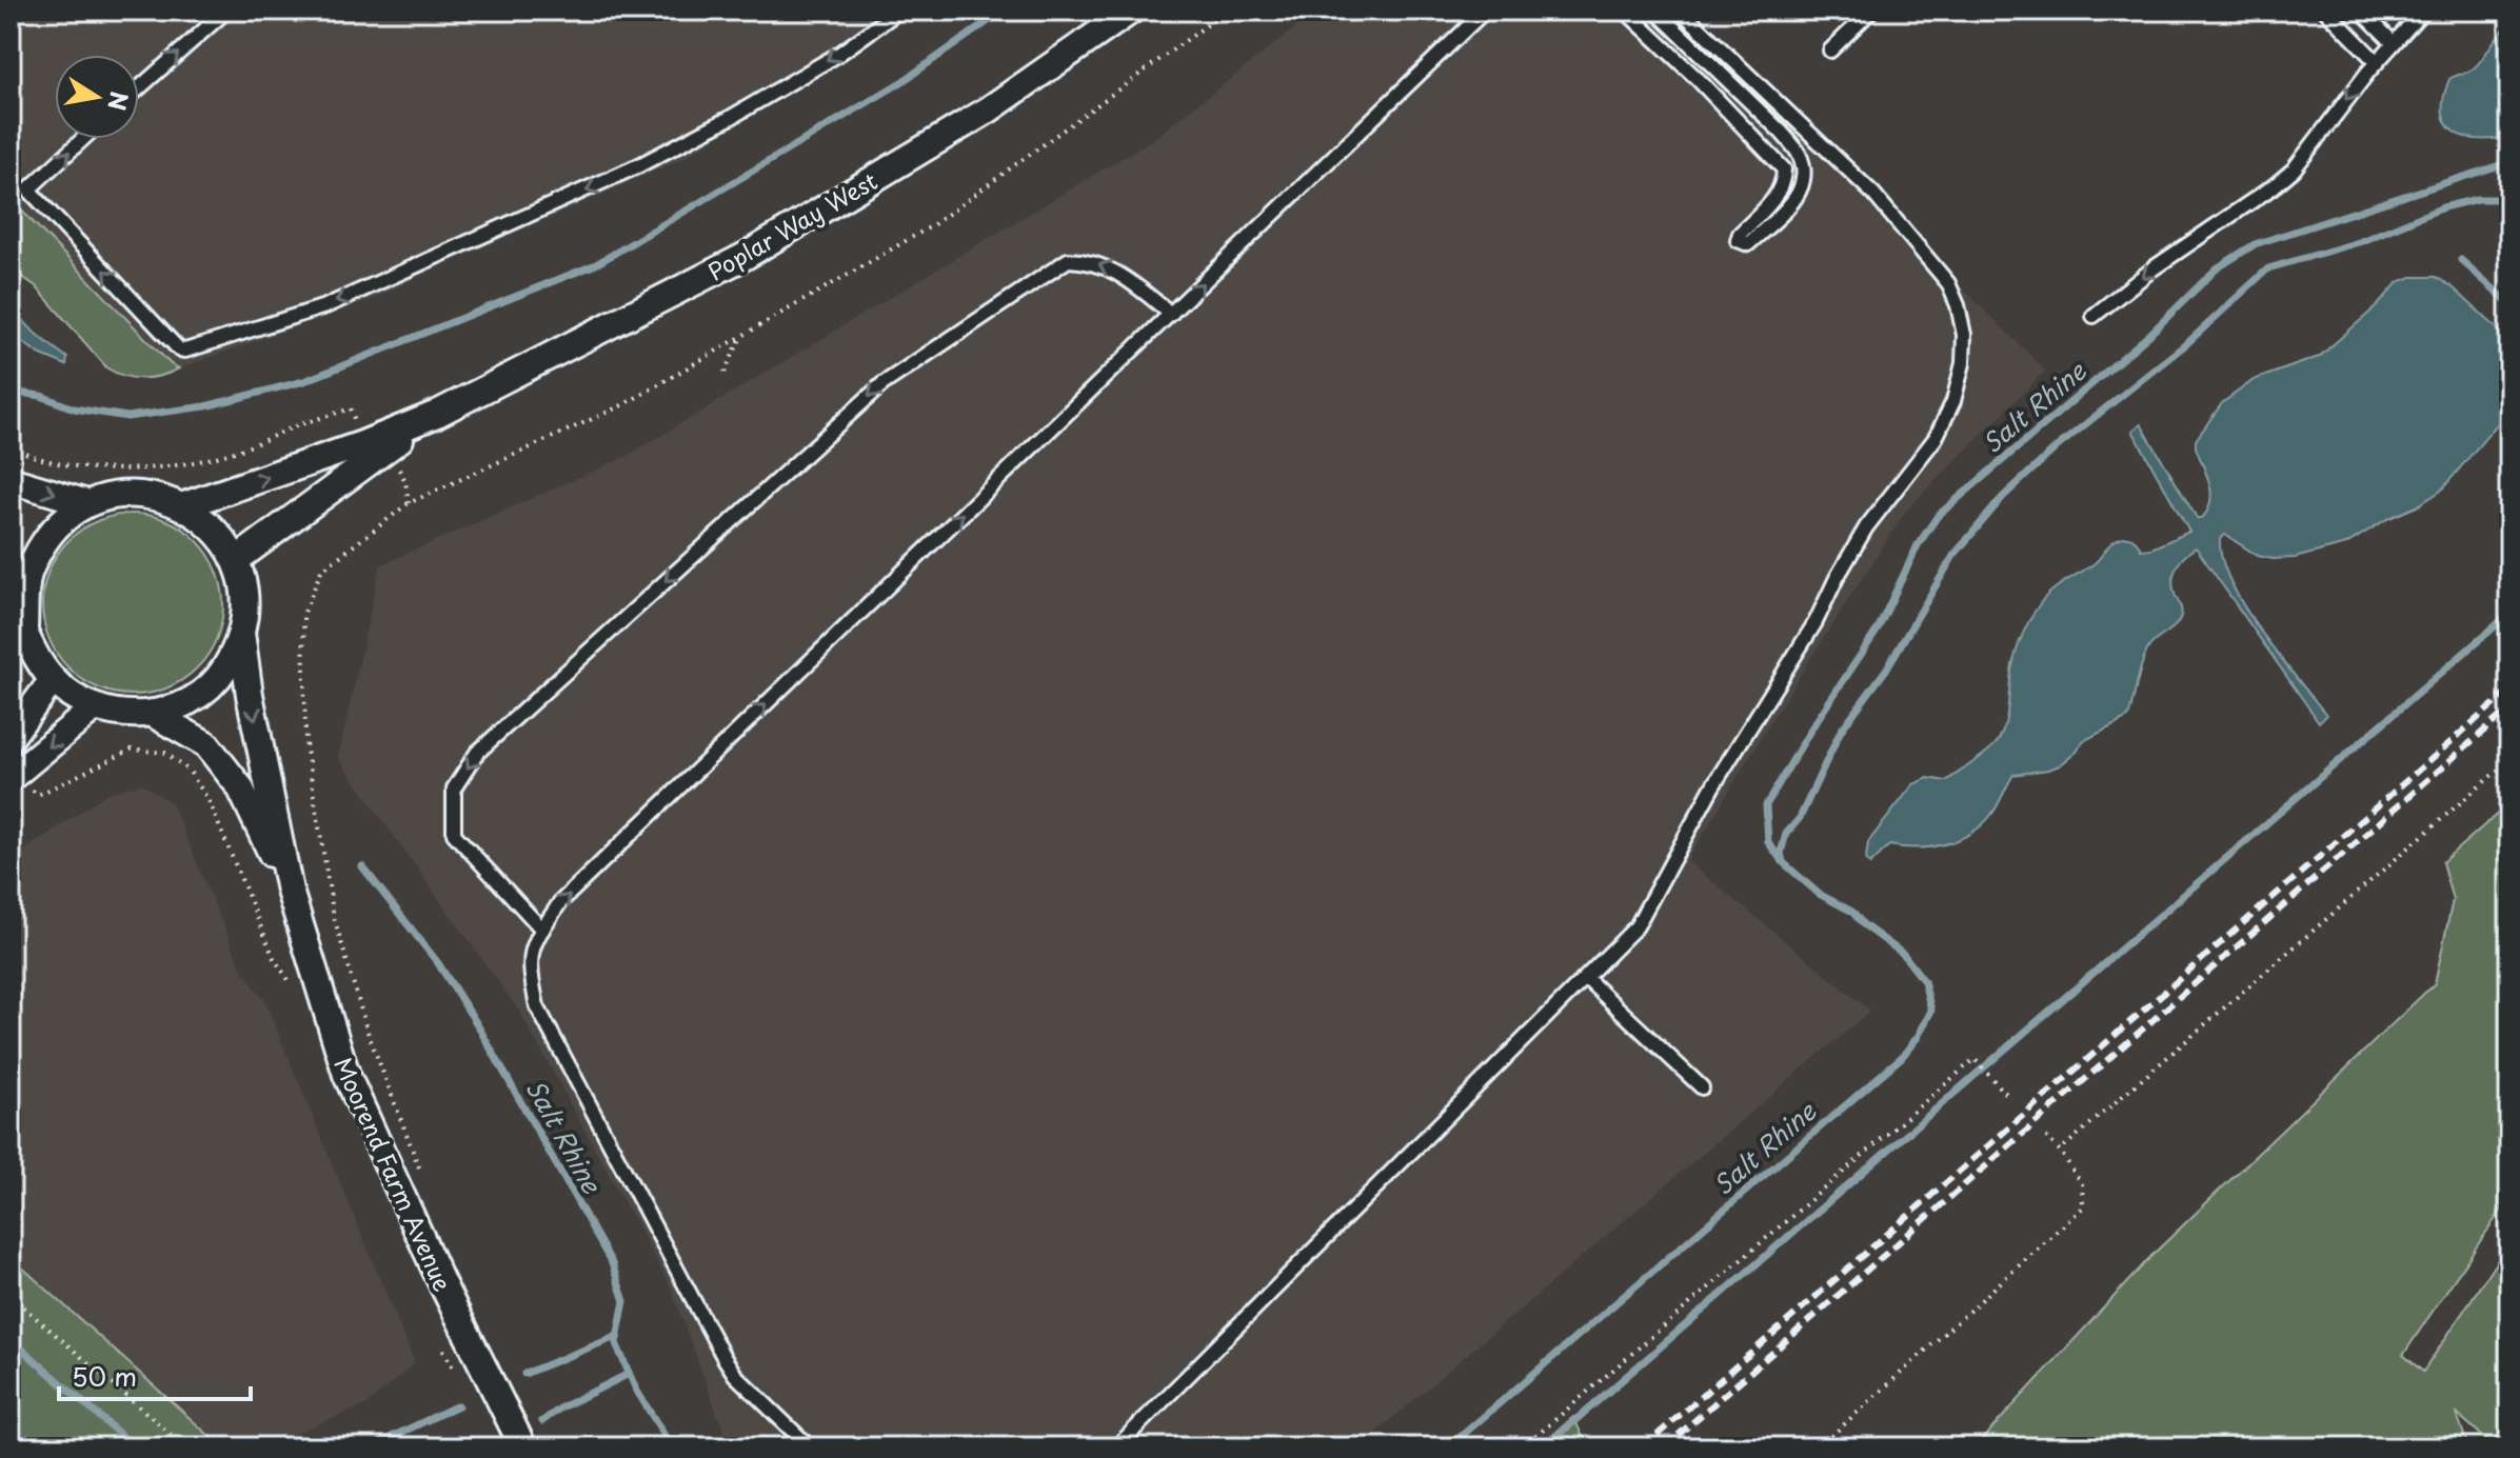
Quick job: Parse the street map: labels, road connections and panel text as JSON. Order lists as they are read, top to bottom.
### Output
{
  "streets": {
    "street": ["Poplar Way West", "Moorend Farm Avenue"]
  },
  "crossings": [
    ["Poplar Way West", "Moorend Farm Avenue"]
  ],
  "water": ["Salt Rhine"],
  "scale_bar": "50 m",
  "north": "right"
}
